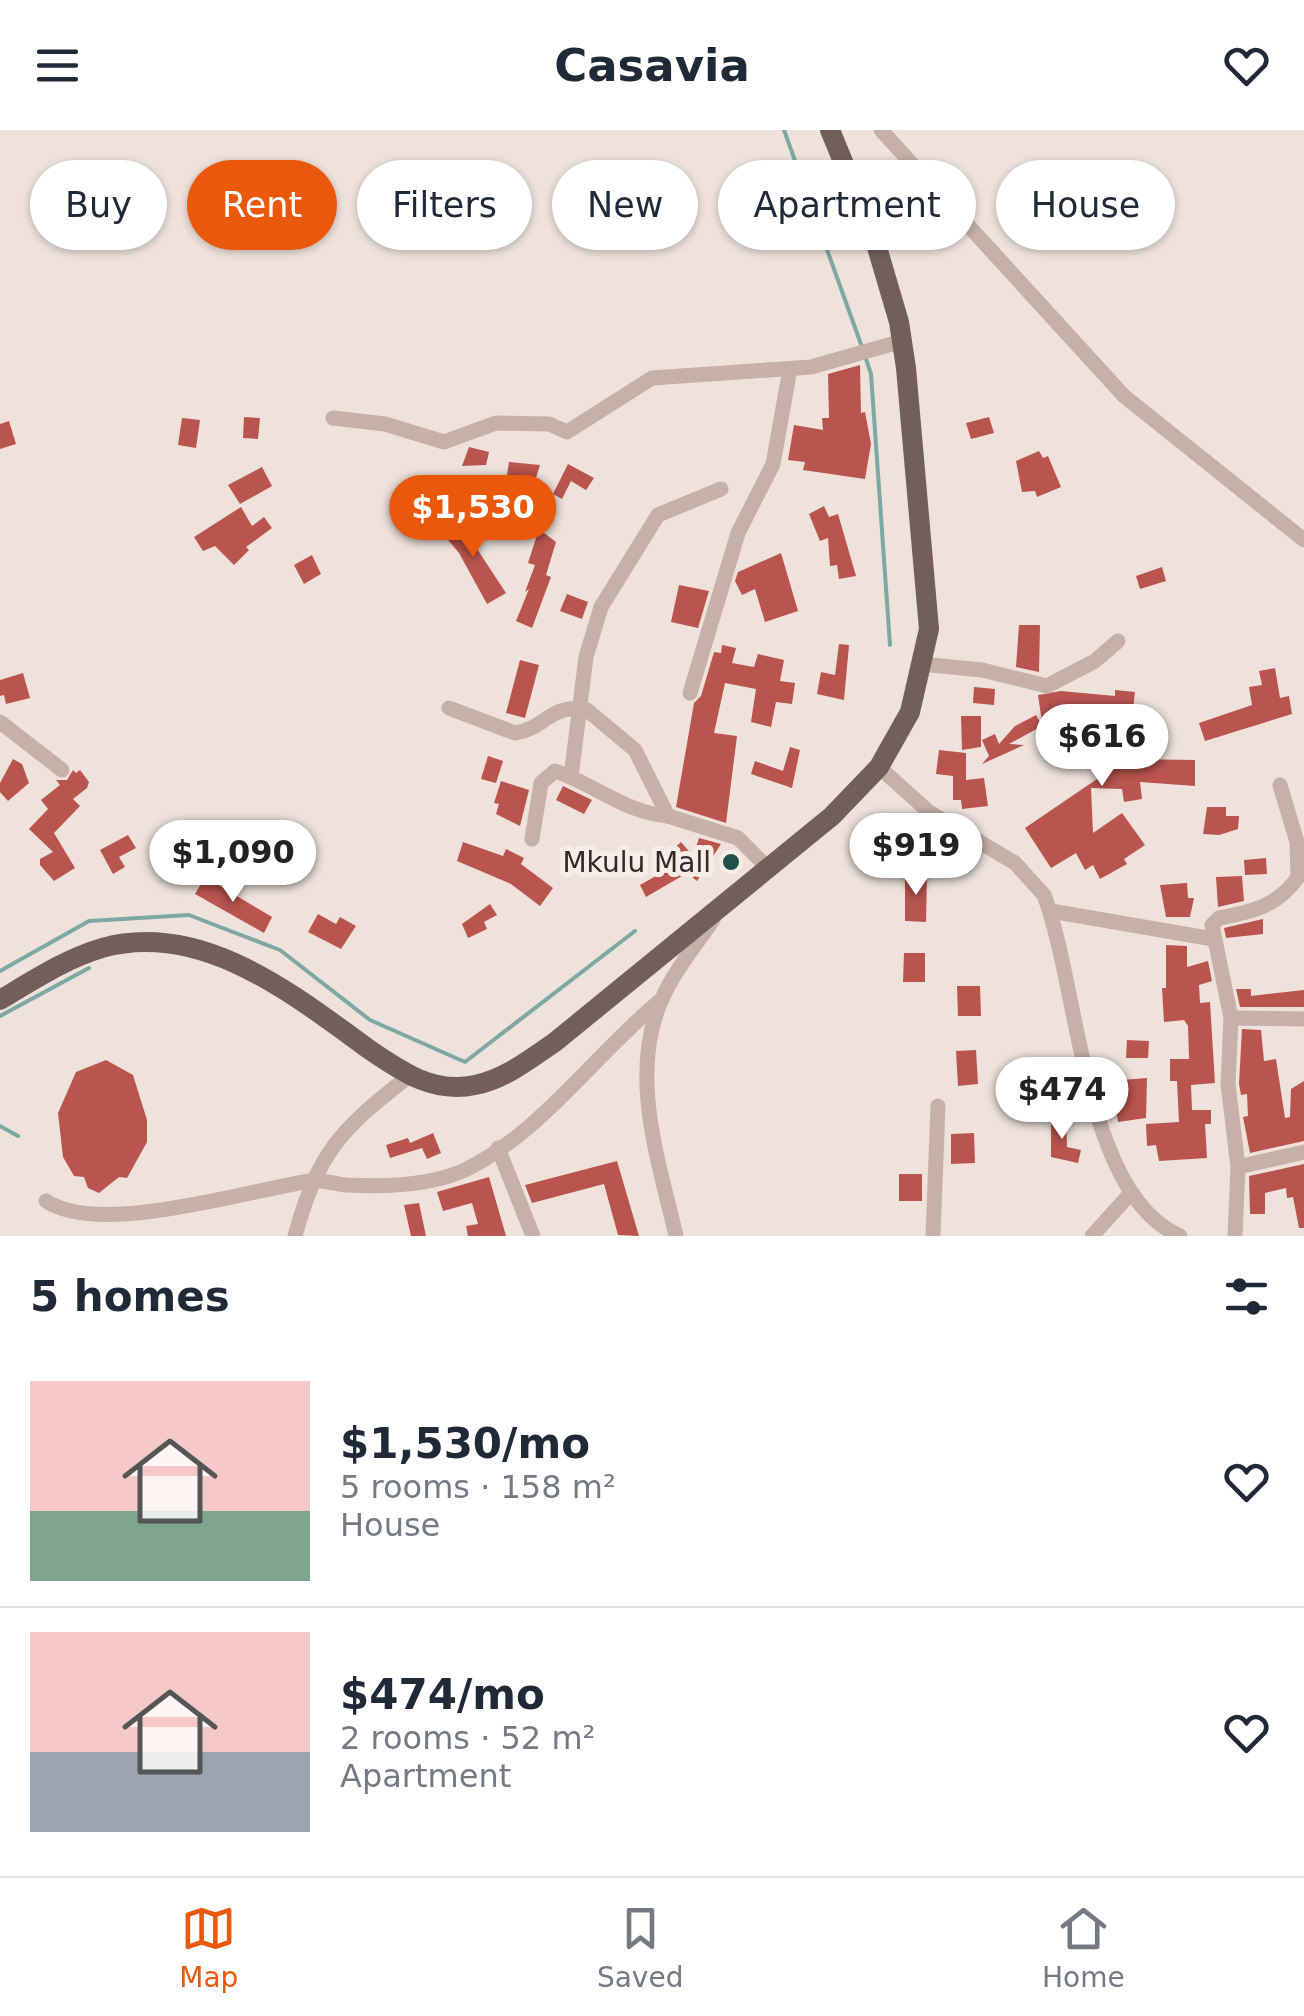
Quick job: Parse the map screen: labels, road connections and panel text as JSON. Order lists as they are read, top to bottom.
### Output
{
  "places": ["Mkulu Mall"],
  "page": {
    "header": "Casavia",
    "chip": [
      "Buy",
      "Rent",
      "Filters",
      "New",
      "Apartment",
      "House"
    ],
    "price": [
      "$1,530",
      "$616",
      "$919",
      "$1,090",
      "$474"
    ],
    "heading": "5 homes",
    "list": [
      {
        "name": "$1,530/mo",
        "note": "5 rooms · 158 m² · House"
      },
      {
        "name": "$474/mo",
        "note": "2 rooms · 52 m² · Apartment"
      }
    ],
    "tabs": ["Map", "Saved", "Home"]
  }
}
